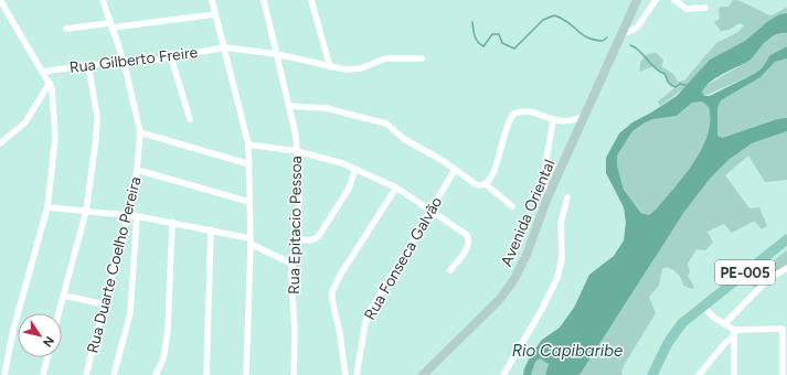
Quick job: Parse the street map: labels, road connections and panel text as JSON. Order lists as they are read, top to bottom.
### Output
{
  "streets": {
    "main road": ["PE-005"],
    "street": [
      "Rua Gilberto Freire",
      "Avenida Oriental",
      "Rua Epitacio Pessoa",
      "Rua Fonseca Galvão",
      "Rua Duarte Coelho Pereira"
    ]
  },
  "crossings": [
    ["Rua Gilberto Freire", "Rua Epitacio Pessoa"],
    ["Rua Gilberto Freire", "Rua Duarte Coelho Pereira"]
  ],
  "water": ["Rio Capibaribe"],
  "north": "bottom right"
}
